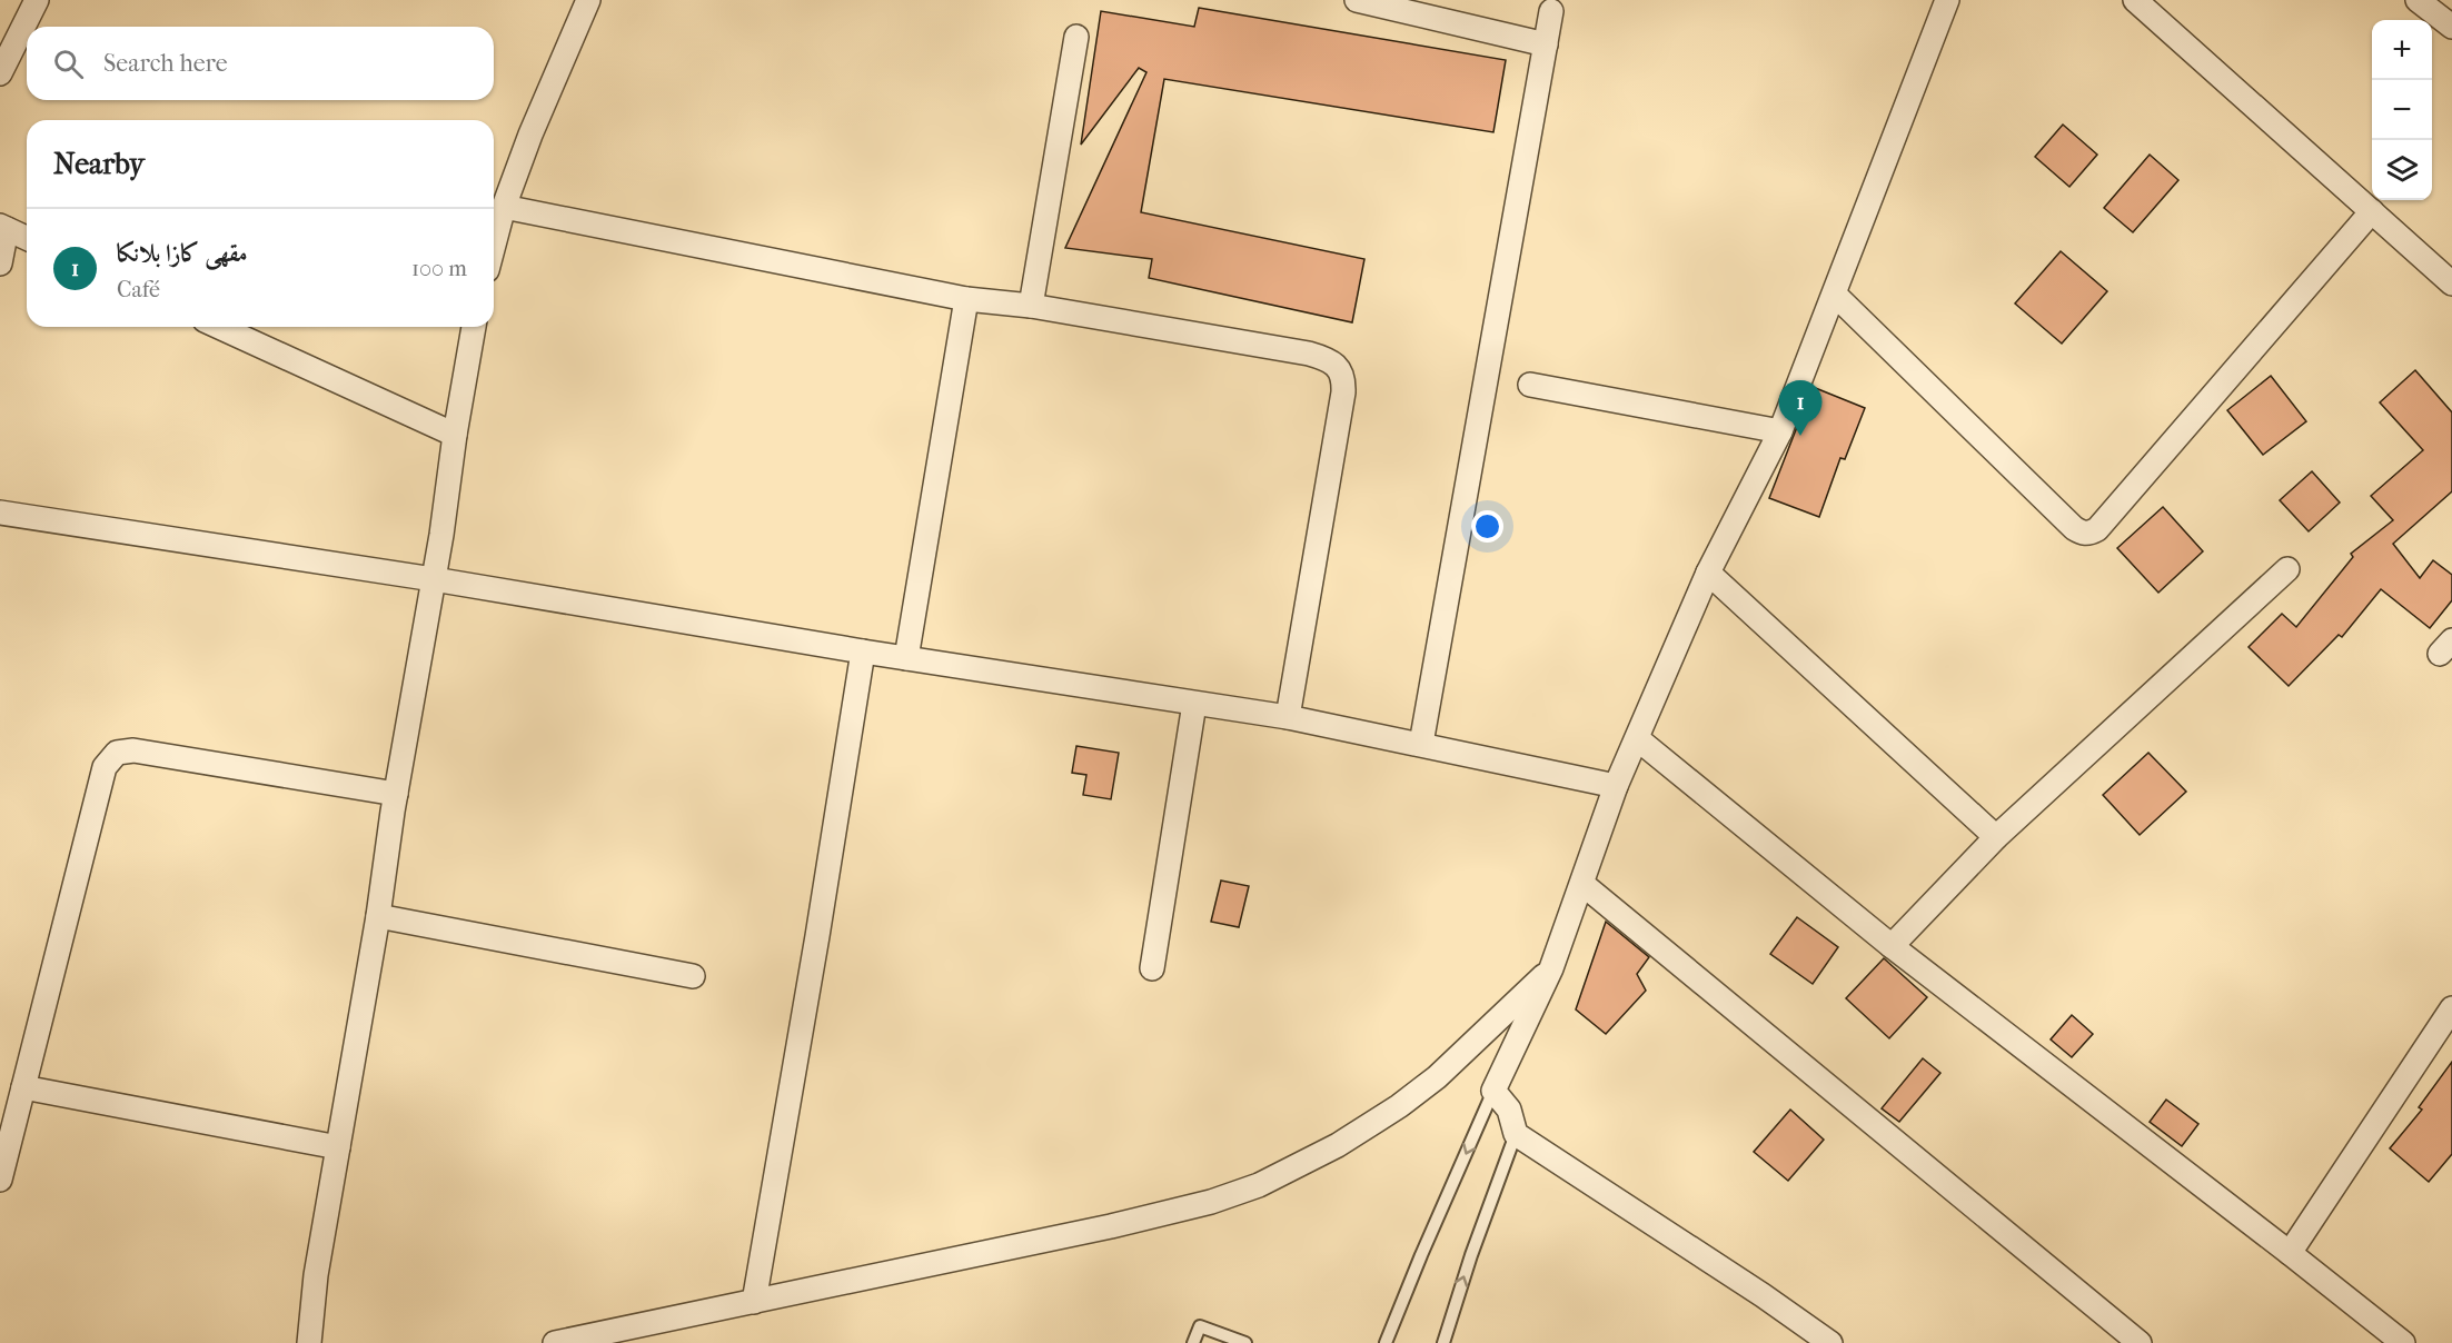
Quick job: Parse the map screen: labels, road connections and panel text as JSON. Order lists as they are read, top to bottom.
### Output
{
  "page": {
    "map_buttons": ["+", "−"],
    "search": "Search here",
    "heading": "Nearby",
    "list": [
      {
        "mark": "1",
        "name": "مقهى كازا بلانكا",
        "note": "Café",
        "value": "100 m"
      }
    ],
    "pins": "1"
  }
}
